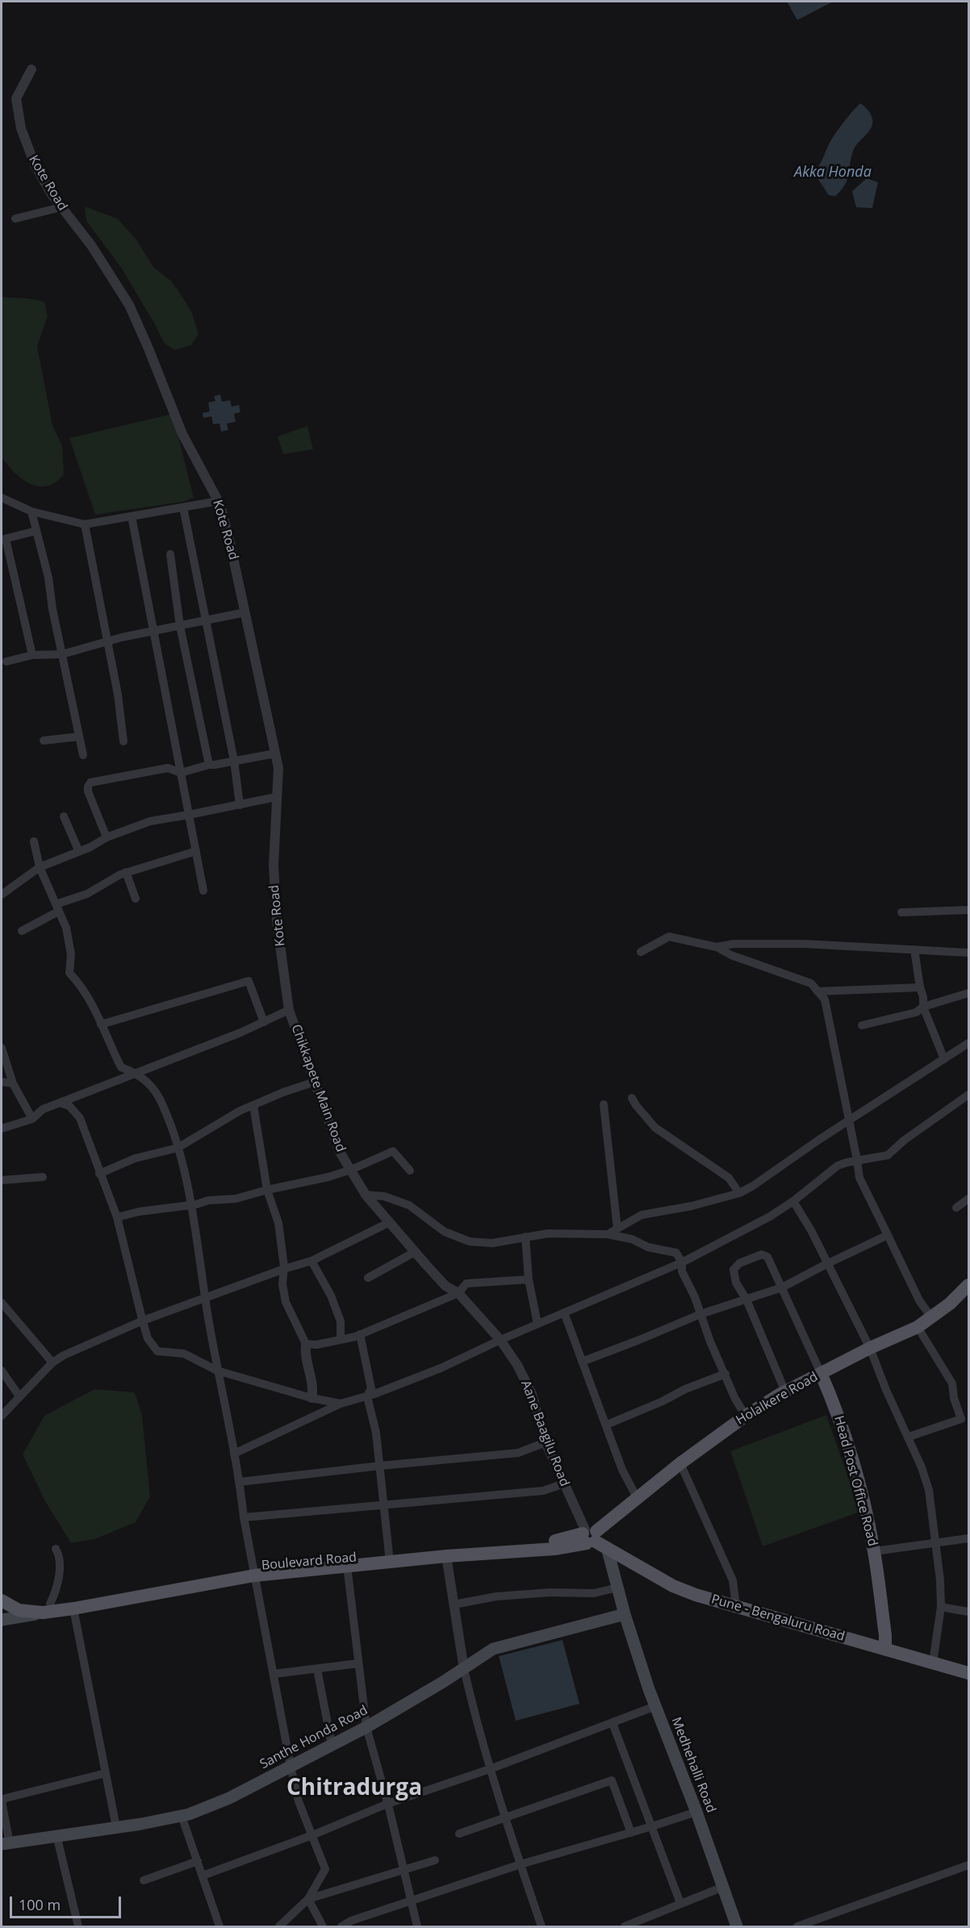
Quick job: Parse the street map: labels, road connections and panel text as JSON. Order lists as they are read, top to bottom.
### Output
{
  "streets": {
    "main road": [
      "Holalkere Road",
      "Head Post Office Road",
      "Boulevard Road",
      "Pune - Bengaluru Road",
      "Santhe Honda Road",
      "Medhehalli Road"
    ],
    "street": ["Kote Road", "Chikkapete Main Road", "Aane Baagilu Road"]
  },
  "crossings": [
    ["Kote Road", "Chikkapete Main Road"],
    ["Chikkapete Main Road", "Aane Baagilu Road"],
    ["Holalkere Road", "Aane Baagilu Road"],
    ["Holalkere Road", "Head Post Office Road"],
    ["Holalkere Road", "Boulevard Road"],
    ["Holalkere Road", "Pune - Bengaluru Road"],
    ["Holalkere Road", "Medhehalli Road"],
    ["Aane Baagilu Road", "Boulevard Road"],
    ["Aane Baagilu Road", "Pune - Bengaluru Road"],
    ["Aane Baagilu Road", "Medhehalli Road"],
    ["Head Post Office Road", "Pune - Bengaluru Road"],
    ["Boulevard Road", "Pune - Bengaluru Road"],
    ["Boulevard Road", "Medhehalli Road"],
    ["Pune - Bengaluru Road", "Medhehalli Road"],
    ["Santhe Honda Road", "Medhehalli Road"]
  ],
  "districts": ["Chitradurga"],
  "water": ["Akka Honda"],
  "scale_bar": "100 m"
}
